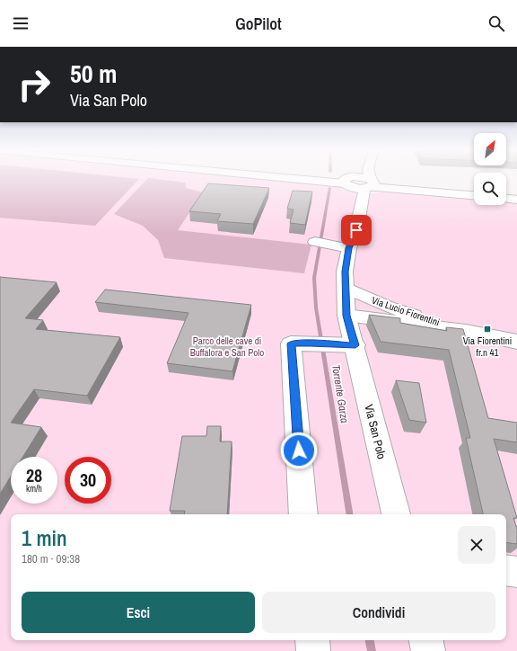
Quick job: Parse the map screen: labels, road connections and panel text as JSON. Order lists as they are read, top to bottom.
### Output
{
  "streets": {
    "street": ["Via Lucio Fiorentini", "Via San Polo"]
  },
  "crossings": [
    ["Via Lucio Fiorentini", "Via San Polo"]
  ],
  "water": ["Torrente Garza"],
  "parks": ["Parco delle cave di Buffalora e San Polo"],
  "places": {
    "transit": ["Via Fiorentini fr.n 41"]
  },
  "north": "top right",
  "page": {
    "header": "GoPilot",
    "turn": ["50 m", "Via San Polo"],
    "speed": "28 km/h",
    "limit": "30",
    "heading": ["1 min", "180 m · 09:38"],
    "buttons": ["Esci", "Condividi"]
  }
}
